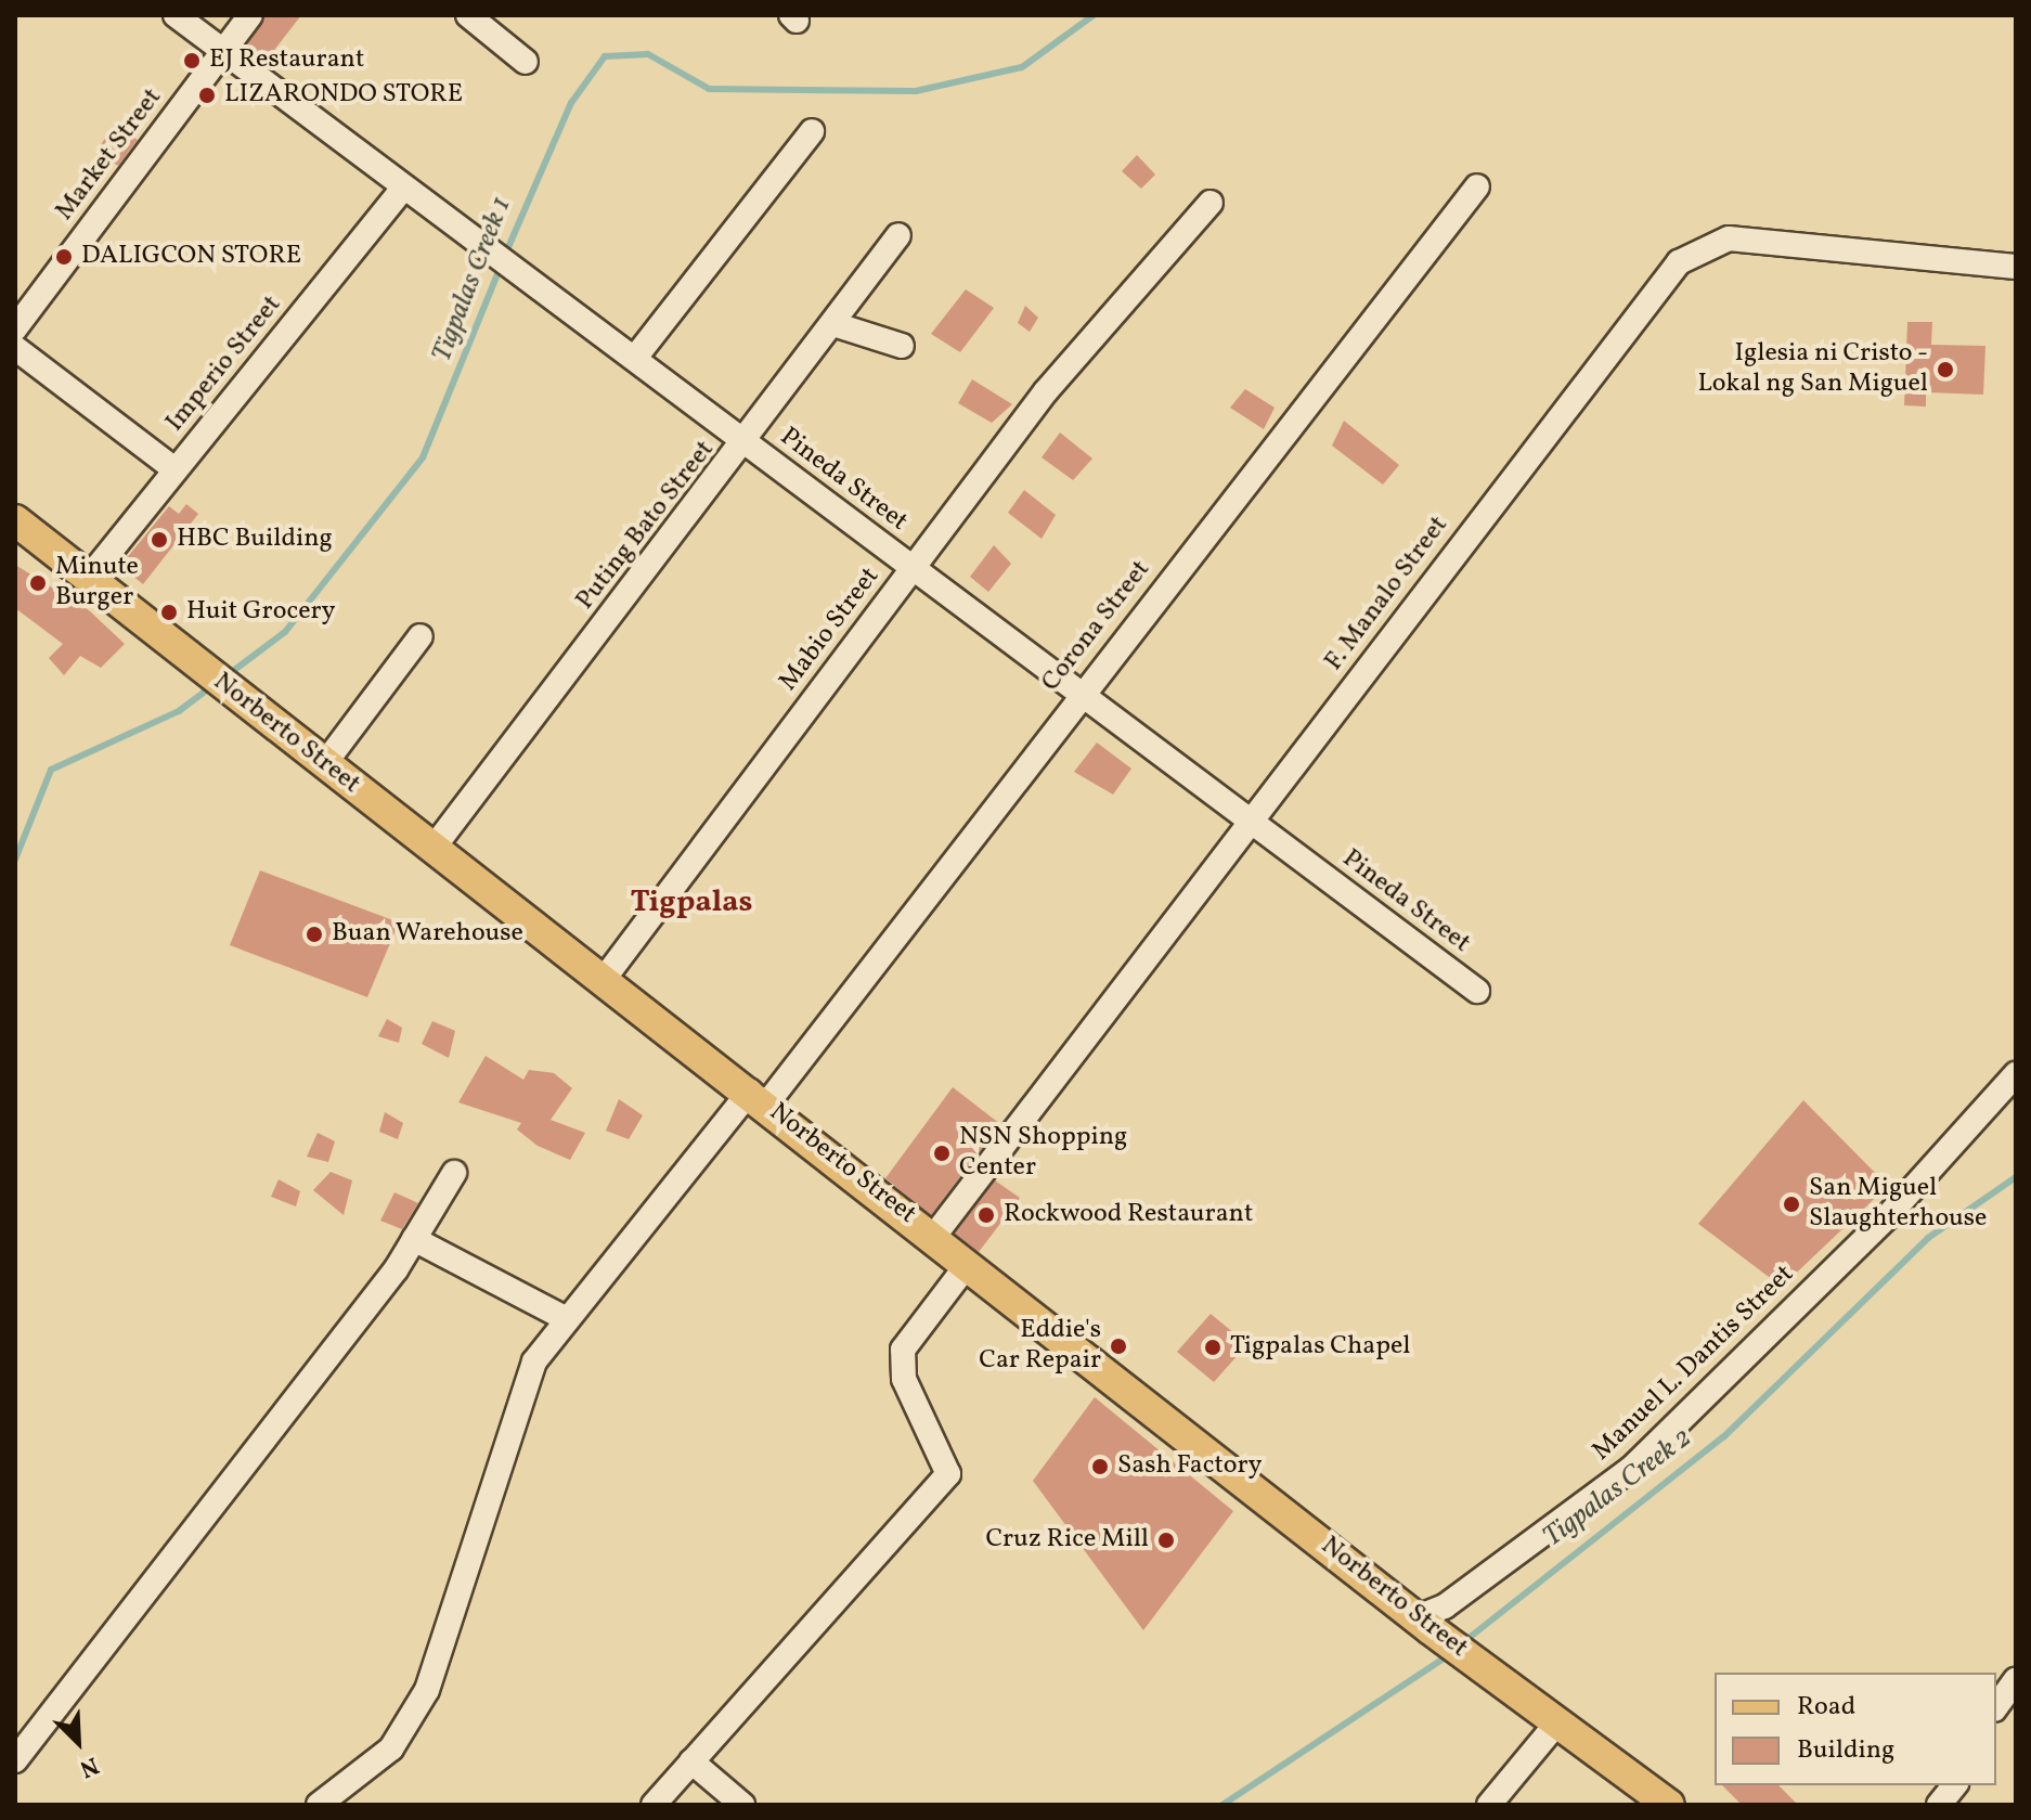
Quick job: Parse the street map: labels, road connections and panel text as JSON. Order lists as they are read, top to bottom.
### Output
{
  "streets": {
    "main road": ["Norberto Street"],
    "street": [
      "Market Street",
      "Imperio Street",
      "Pineda Street",
      "Puting Bato Street",
      "F. Manalo Street",
      "Corona Street",
      "Mabio Street",
      "Manuel L. Dantis Street"
    ]
  },
  "crossings": [
    ["Market Street", "Pineda Street"],
    ["Imperio Street", "Pineda Street"],
    ["Imperio Street", "Norberto Street"],
    ["Pineda Street", "Puting Bato Street"],
    ["Pineda Street", "F. Manalo Street"],
    ["Pineda Street", "Corona Street"],
    ["Pineda Street", "Mabio Street"],
    ["Puting Bato Street", "Norberto Street"],
    ["F. Manalo Street", "Norberto Street"],
    ["Corona Street", "Norberto Street"],
    ["Mabio Street", "Norberto Street"],
    ["Norberto Street", "Manuel L. Dantis Street"]
  ],
  "districts": ["Tigpalas"],
  "water": ["Tigpalas Creek 1", "Tigpalas Creek 2"],
  "places": [
    "EJ Restaurant",
    "LIZARONDO STORE",
    "DALIGCON STORE",
    "Iglesia ni Cristo - Lokal ng San Miguel",
    "HBC Building",
    "Minute Burger",
    "Huit Grocery",
    "Buan Warehouse",
    "NSN Shopping Center",
    "San Miguel Slaughterhouse",
    "Rockwood Restaurant",
    "Eddie's Car Repair",
    "Tigpalas Chapel",
    "Sash Factory",
    "Cruz Rice Mill"
  ],
  "legend": ["Road", "Building"],
  "north": "bottom right"
}
